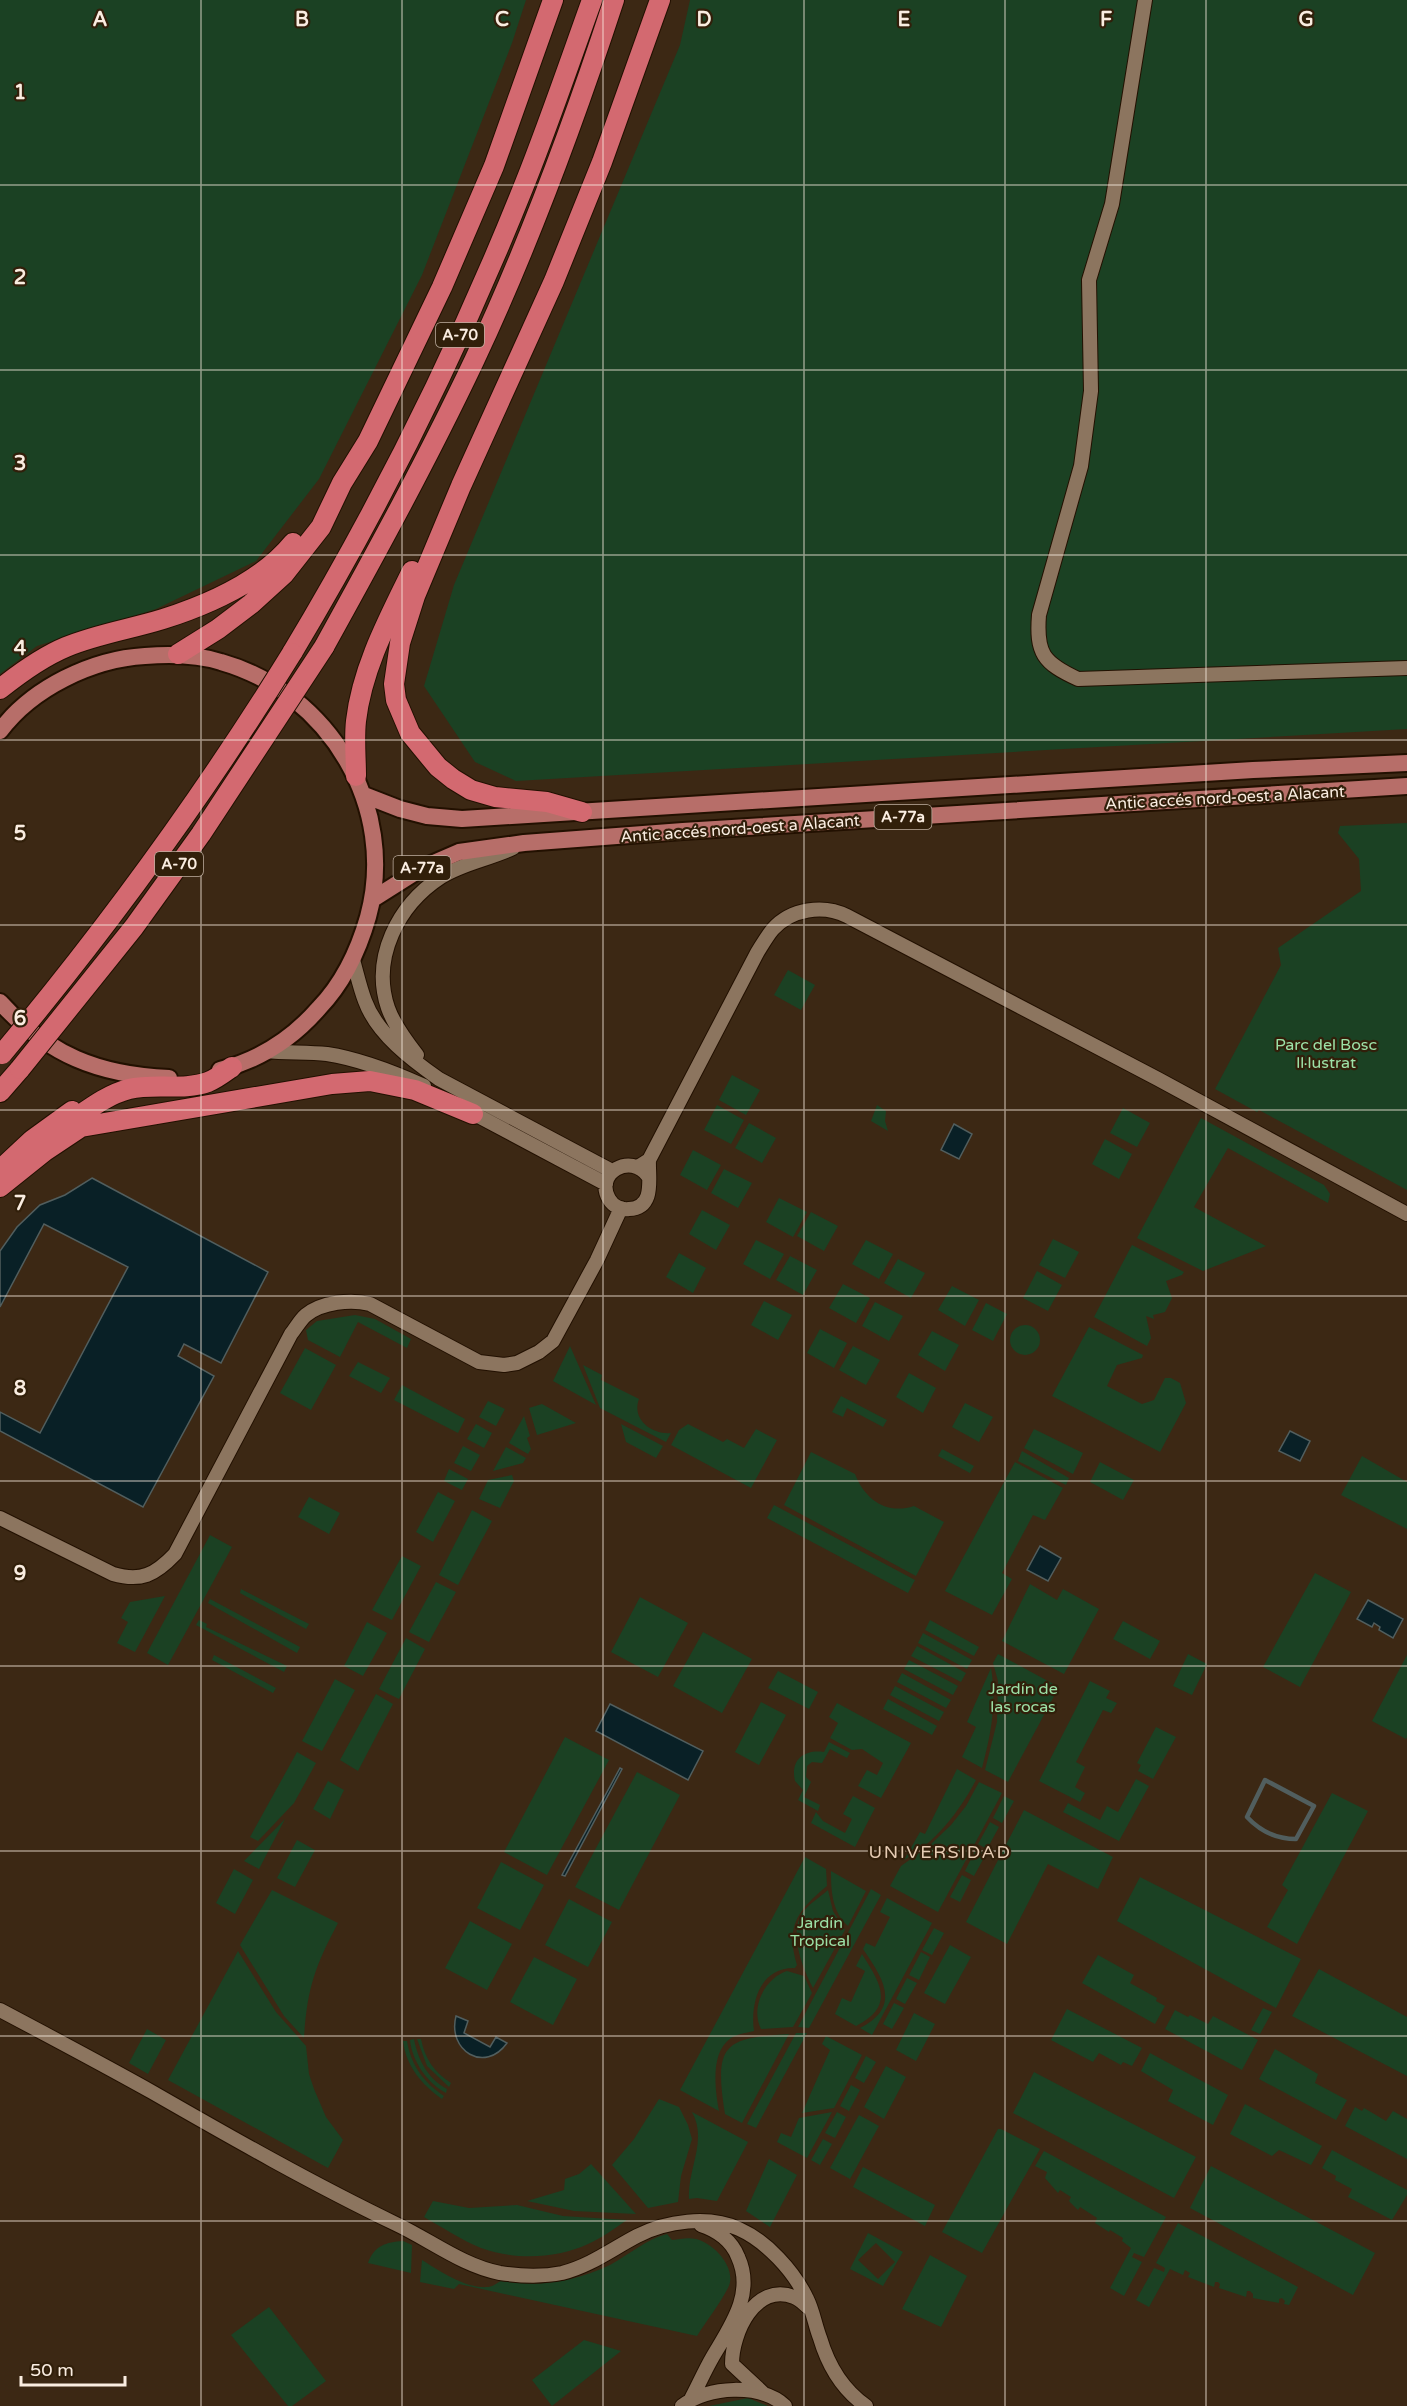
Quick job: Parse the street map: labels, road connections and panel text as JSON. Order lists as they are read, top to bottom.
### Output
{
  "streets": {
    "highway": ["A-70"],
    "main road": ["Antic accés nord-oest a Alacant", "A-77a"]
  },
  "districts": ["UNIVERSIDAD"],
  "parks": ["Parc del Bosc Il·lustrat", "Jardín de las rocas", "Jardín Tropical"],
  "scale_bar": "50 m",
  "grid": {
    "columns": [
      "A",
      "B",
      "C",
      "D",
      "E",
      "F",
      "G"
    ],
    "rows": [
      "1",
      "2",
      "3",
      "4",
      "5",
      "6",
      "7",
      "8",
      "9"
    ]
  }
}
